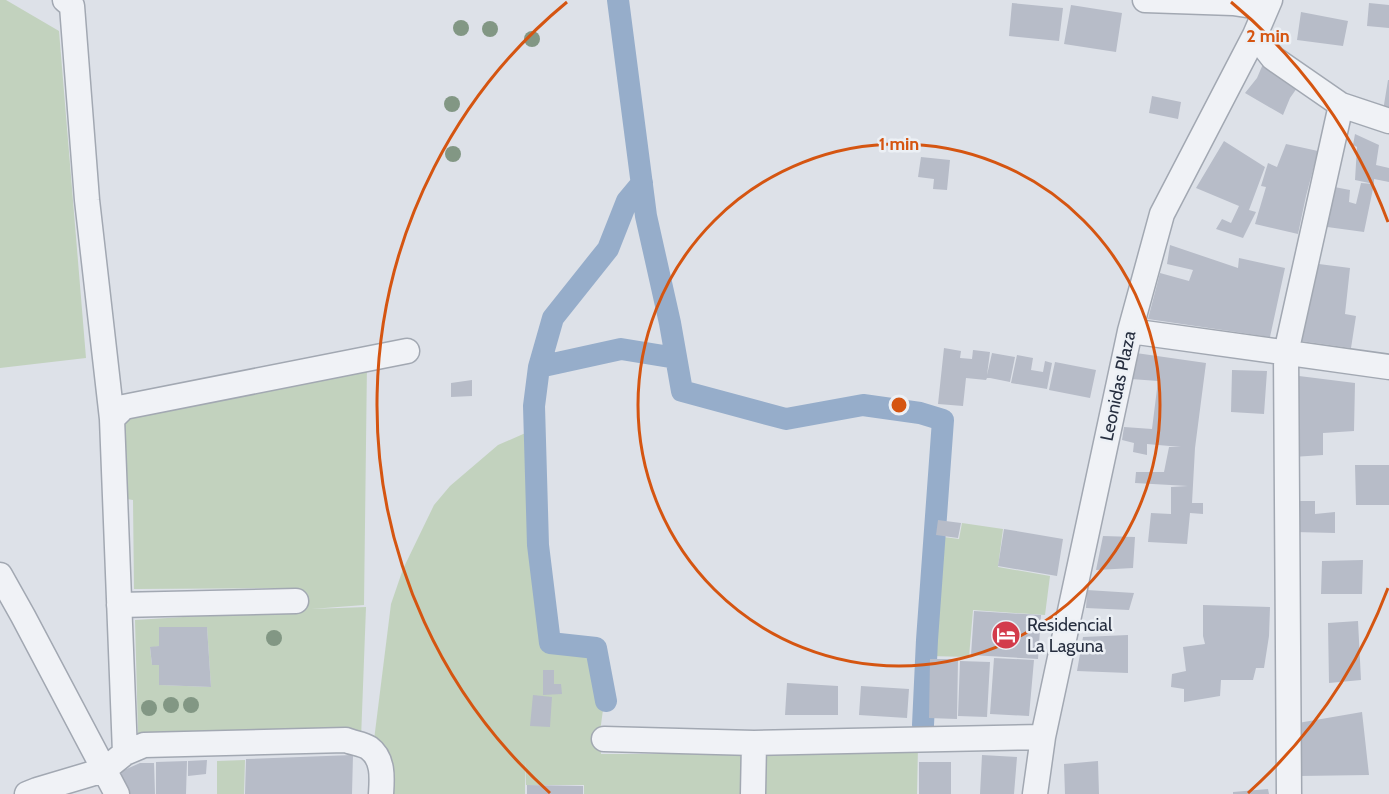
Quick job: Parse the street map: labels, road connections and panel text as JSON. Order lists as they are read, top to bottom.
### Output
{
  "streets": {
    "street": ["Leonidas Plaza"]
  },
  "places": {
    "hotel": ["Residencial La Laguna"]
  },
  "rings": ["2 min", "1 min"]
}
